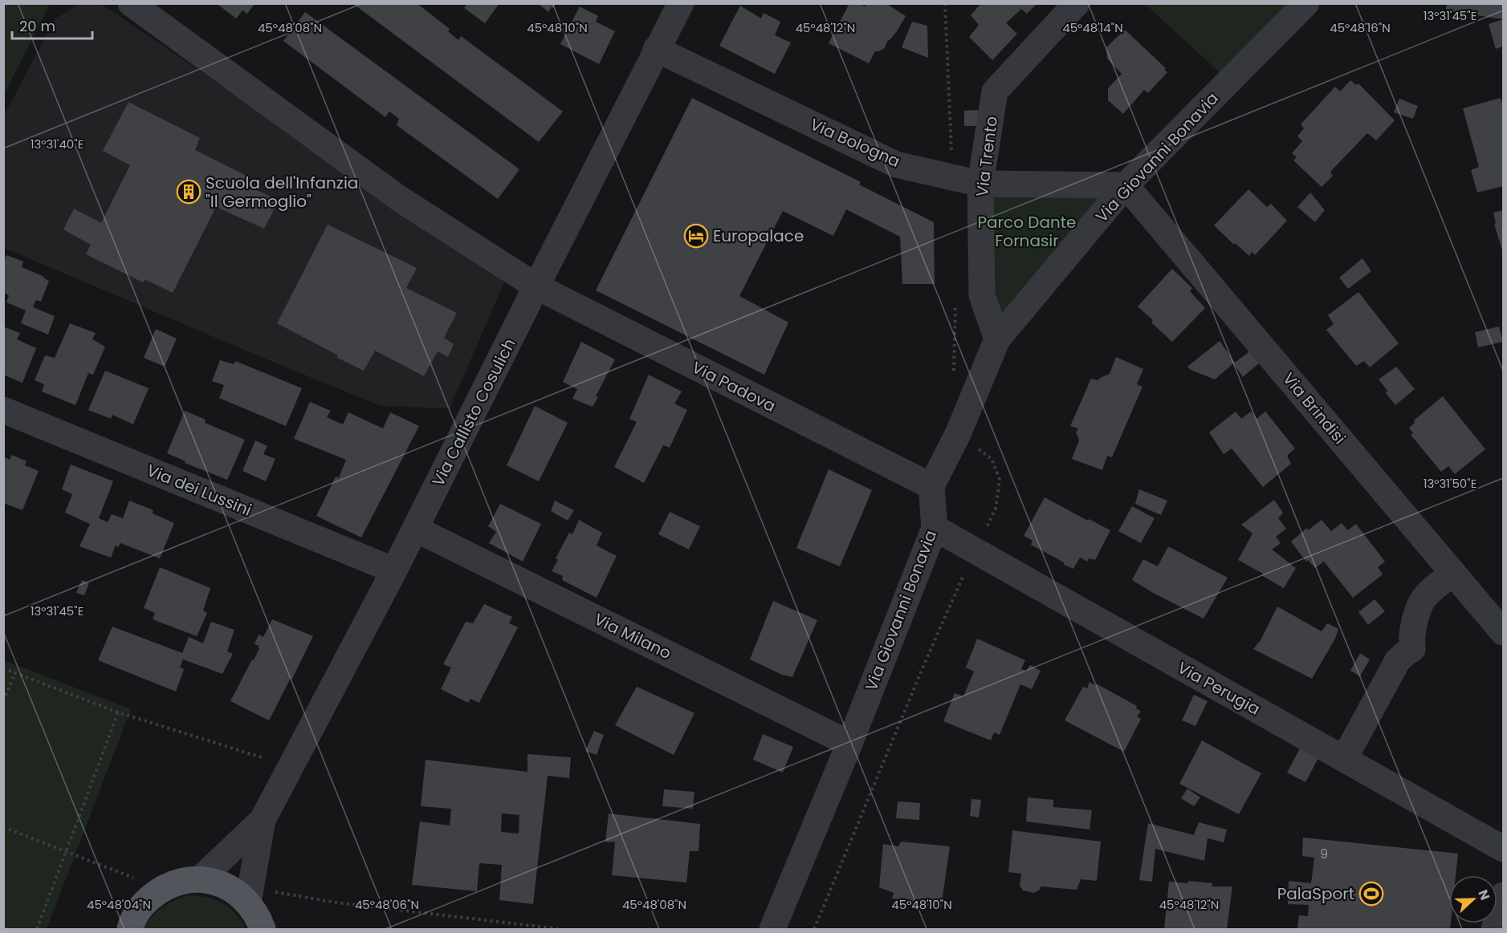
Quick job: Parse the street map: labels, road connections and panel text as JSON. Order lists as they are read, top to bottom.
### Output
{
  "streets": {
    "main road": ["Via Callisto Cosulich"],
    "street": [
      "Via Bologna",
      "Via Trento",
      "Via Giovanni Bonavia",
      "Via Padova",
      "Via Brindisi",
      "Via dei Lussini",
      "Via Milano",
      "Via Perugia"
    ]
  },
  "crossings": [
    ["Via Bologna", "Via Trento"],
    ["Via Bologna", "Via Giovanni Bonavia"],
    ["Via Bologna", "Via Brindisi"],
    ["Via Bologna", "Via Callisto Cosulich"],
    ["Via Trento", "Via Giovanni Bonavia"],
    ["Via Giovanni Bonavia", "Via Padova"],
    ["Via Giovanni Bonavia", "Via Brindisi"],
    ["Via Giovanni Bonavia", "Via Milano"],
    ["Via Giovanni Bonavia", "Via Perugia"],
    ["Via Padova", "Via Callisto Cosulich"],
    ["Via Callisto Cosulich", "Via dei Lussini"],
    ["Via Callisto Cosulich", "Via Milano"]
  ],
  "parks": ["Parco Dante Fornasir"],
  "places": {
    "building": ["Scuola dell'Infanzia \"Il Germoglio\""],
    "hotel": ["Europalace"],
    "sports": ["PalaSport"]
  },
  "house_numbers": ["9"],
  "scale_bar": "20 m",
  "north": "right",
  "coordinates": [
    "13°31'45\"E",
    "45°48'08\"N",
    "45°48'10\"N",
    "45°48'12\"N",
    "45°48'14\"N",
    "45°48'16\"N",
    "13°31'40\"E",
    "13°31'50\"E",
    "45°48'04\"N",
    "45°48'06\"N"
  ]
}
